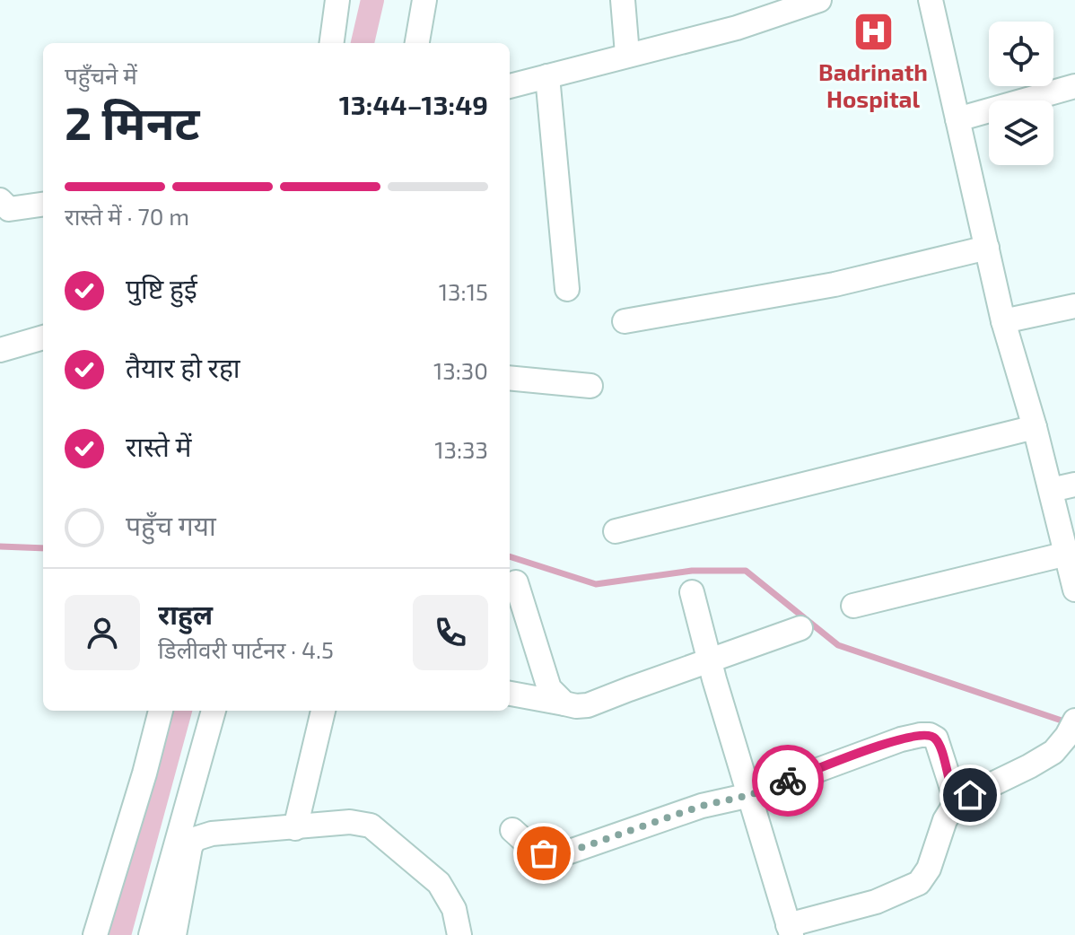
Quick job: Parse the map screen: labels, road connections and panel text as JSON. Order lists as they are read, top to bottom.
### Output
{
  "places": {
    "hospital": ["Badrinath Hospital"]
  },
  "page": {
    "heading": ["2 मिनट", "पहुँचने में", "13:44–13:49"],
    "panel": ["राहुल", "डिलीवरी पार्टनर · 4.5"],
    "bar": "रास्ते में · 70 m",
    "list": [
      ["पुष्टि हुई", "13:15"],
      ["तैयार हो रहा", "13:30"],
      ["रास्ते में", "13:33"],
      "पहुँच गया"
    ]
  }
}
